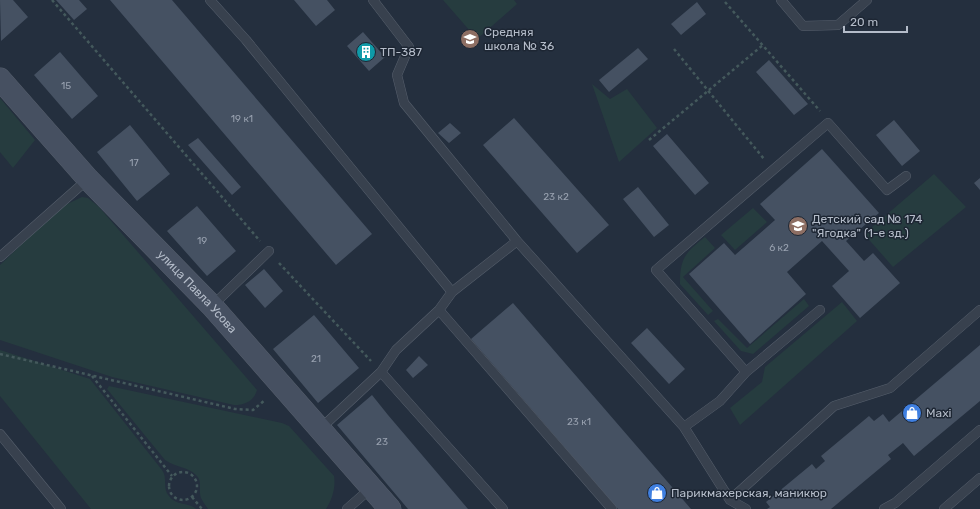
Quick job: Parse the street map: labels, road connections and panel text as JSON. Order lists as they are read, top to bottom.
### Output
{
  "streets": {
    "street": ["улица Павла Усова"]
  },
  "places": {
    "school or university": ["Средняя школа № 36", "Детский сад № 174 \"Ягодка\" (1-е зд.)"],
    "building": ["ТП-387"],
    "shop": ["Maxi", "Парикмахерская, маникюр"]
  },
  "house_numbers": [
    "15",
    "19 к1",
    "17",
    "23 к2",
    "19",
    "6 к2",
    "21",
    "23 к1",
    "23"
  ],
  "scale_bar": "20 m"
}
